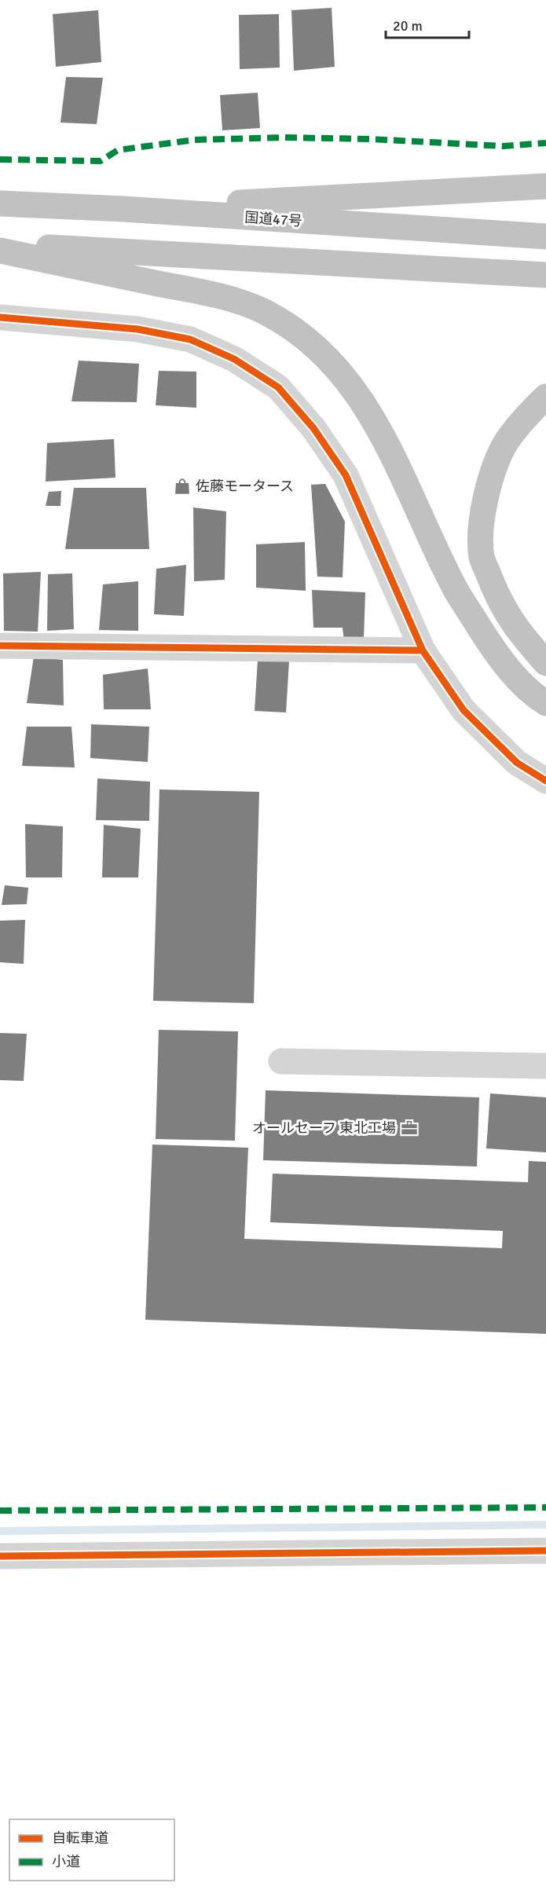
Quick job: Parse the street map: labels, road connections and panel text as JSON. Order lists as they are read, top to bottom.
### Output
{
  "streets": {
    "highway": ["国道47号"]
  },
  "places": {
    "shop": ["佐藤モータース"],
    "office": ["オールセーフ 東北工場"]
  },
  "legend": ["自転車道", "小道"],
  "scale_bar": "20 m"
}
